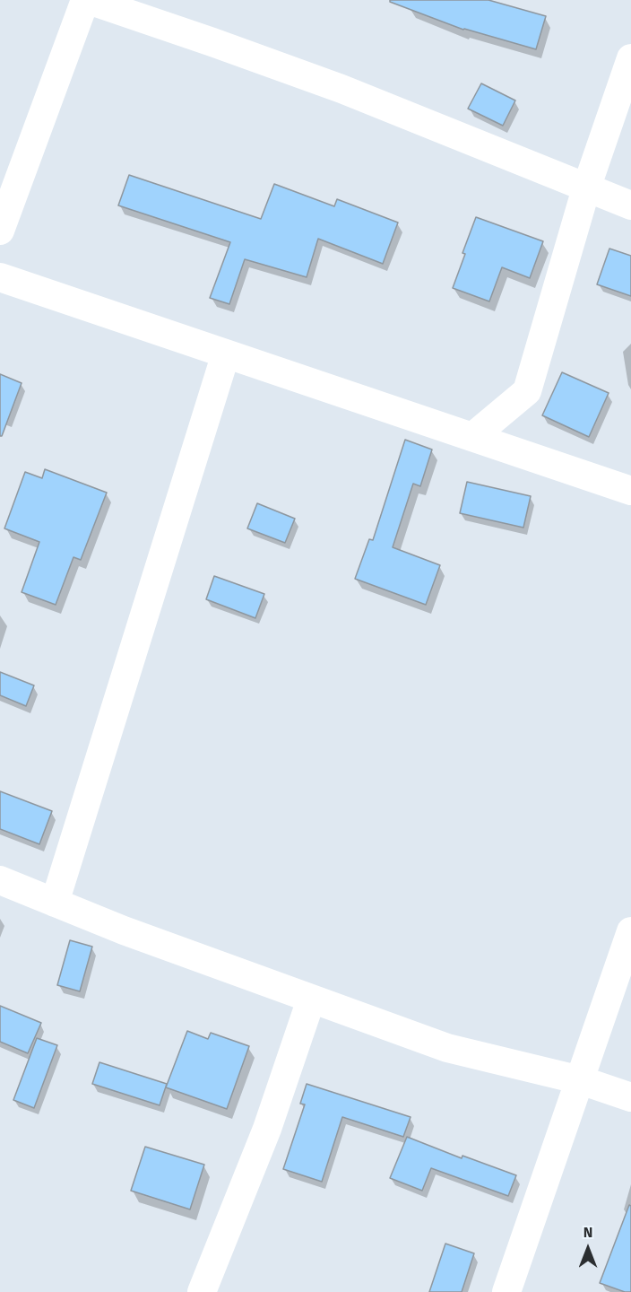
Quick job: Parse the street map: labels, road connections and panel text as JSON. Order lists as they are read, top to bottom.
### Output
{
  "north": "top"
}
